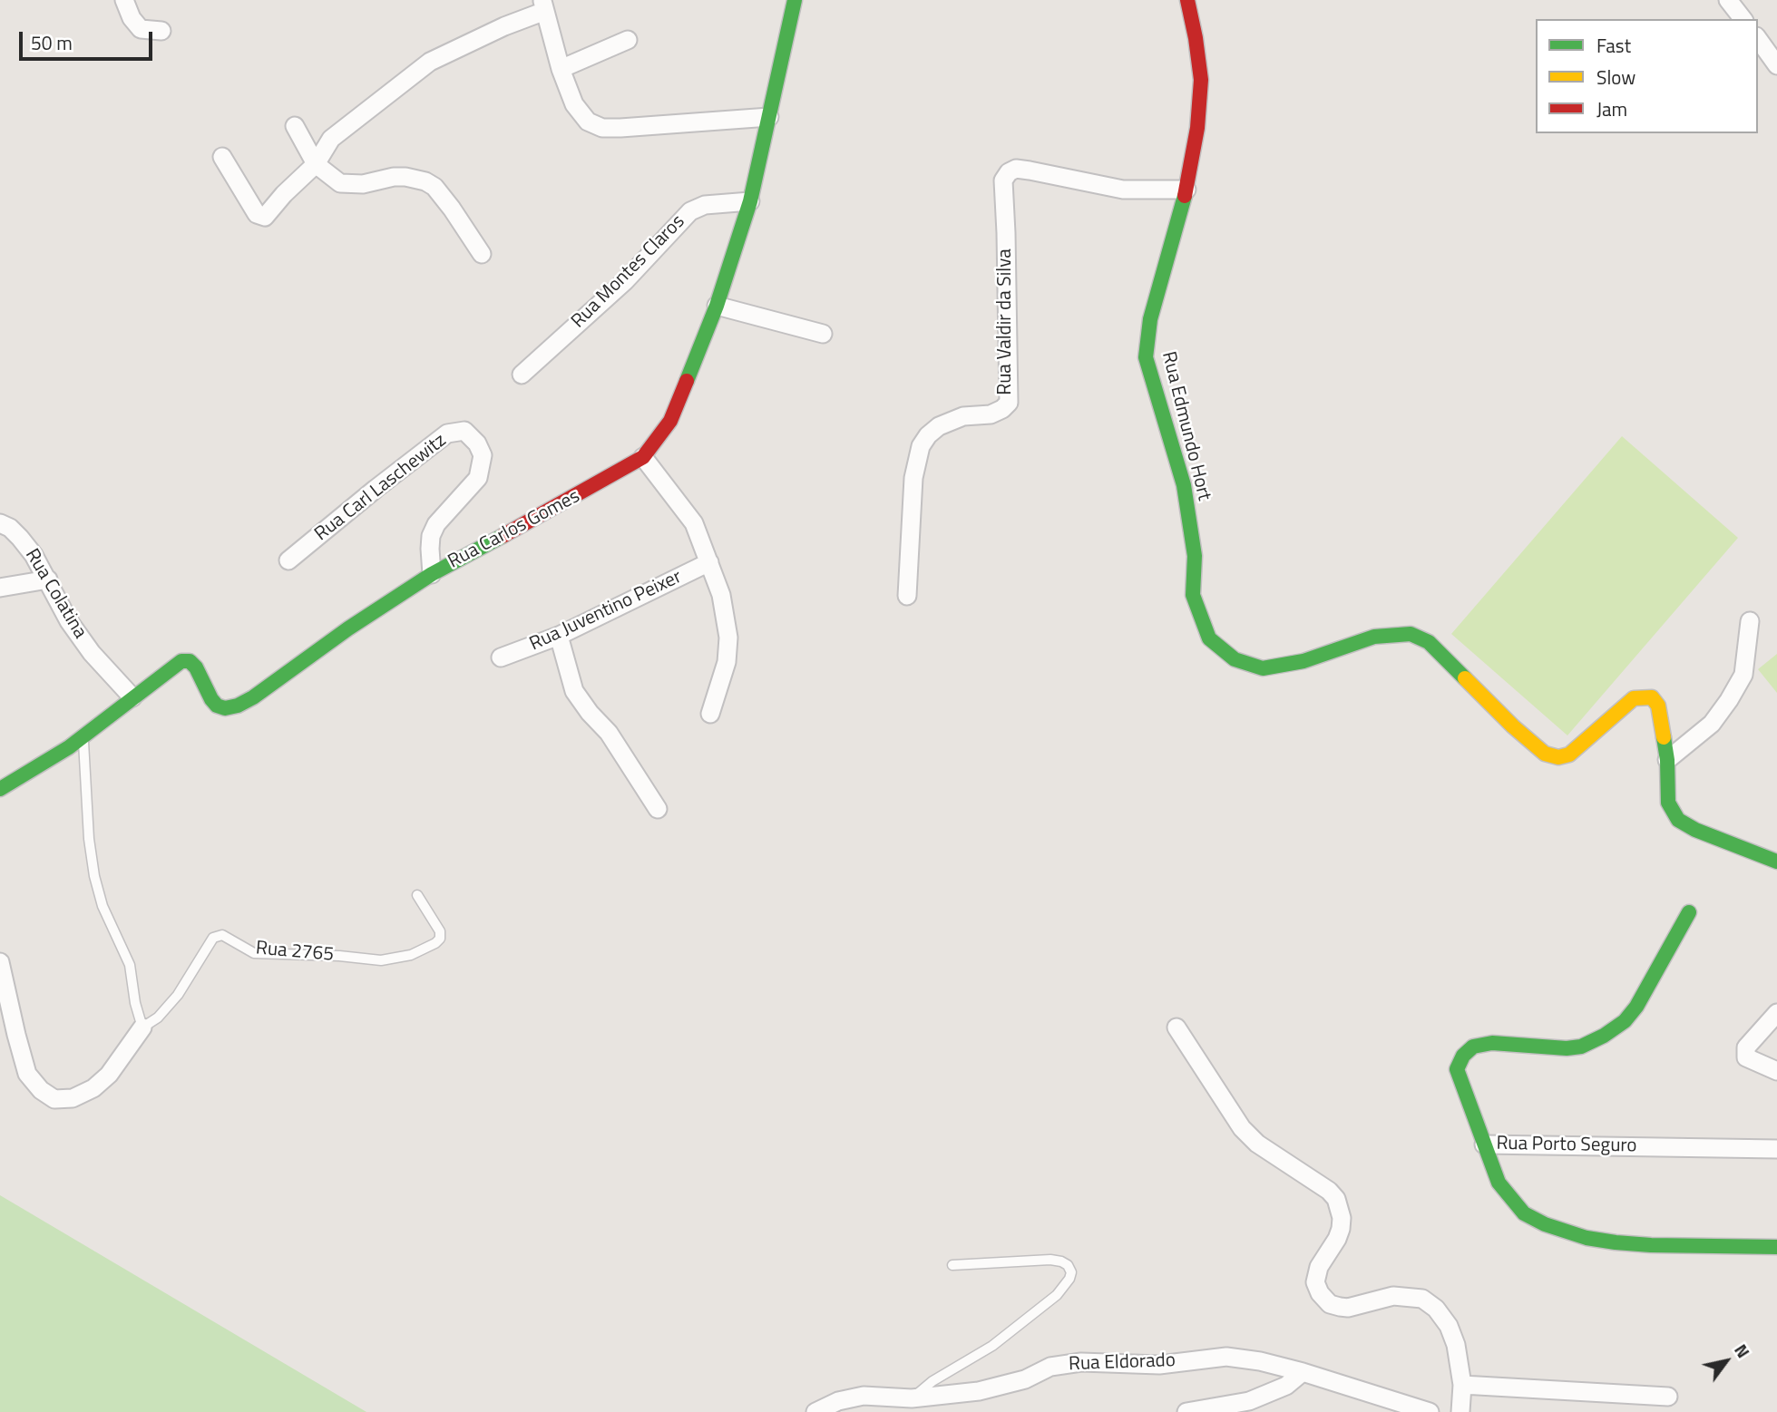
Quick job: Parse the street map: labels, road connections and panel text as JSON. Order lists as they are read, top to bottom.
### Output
{
  "streets": {
    "street": [
      "Rua Montes Claros",
      "Rua Valdir da Silva",
      "Rua Edmundo Hort",
      "Rua Carl Laschewitz",
      "Rua Carlos Gomes",
      "Rua Colatina",
      "Rua Juventino Peixer",
      "Rua Porto Seguro",
      "Rua Eldorado"
    ],
    "lane": ["Rua 2765"]
  },
  "crossings": [
    ["Rua Montes Claros", "Rua Carlos Gomes"],
    ["Rua Valdir da Silva", "Rua Edmundo Hort"],
    ["Rua Carl Laschewitz", "Rua Carlos Gomes"],
    ["Rua Carlos Gomes", "Rua Colatina"]
  ],
  "legend": ["Fast", "Slow", "Jam"],
  "scale_bar": "50 m",
  "north": "top right"
}
